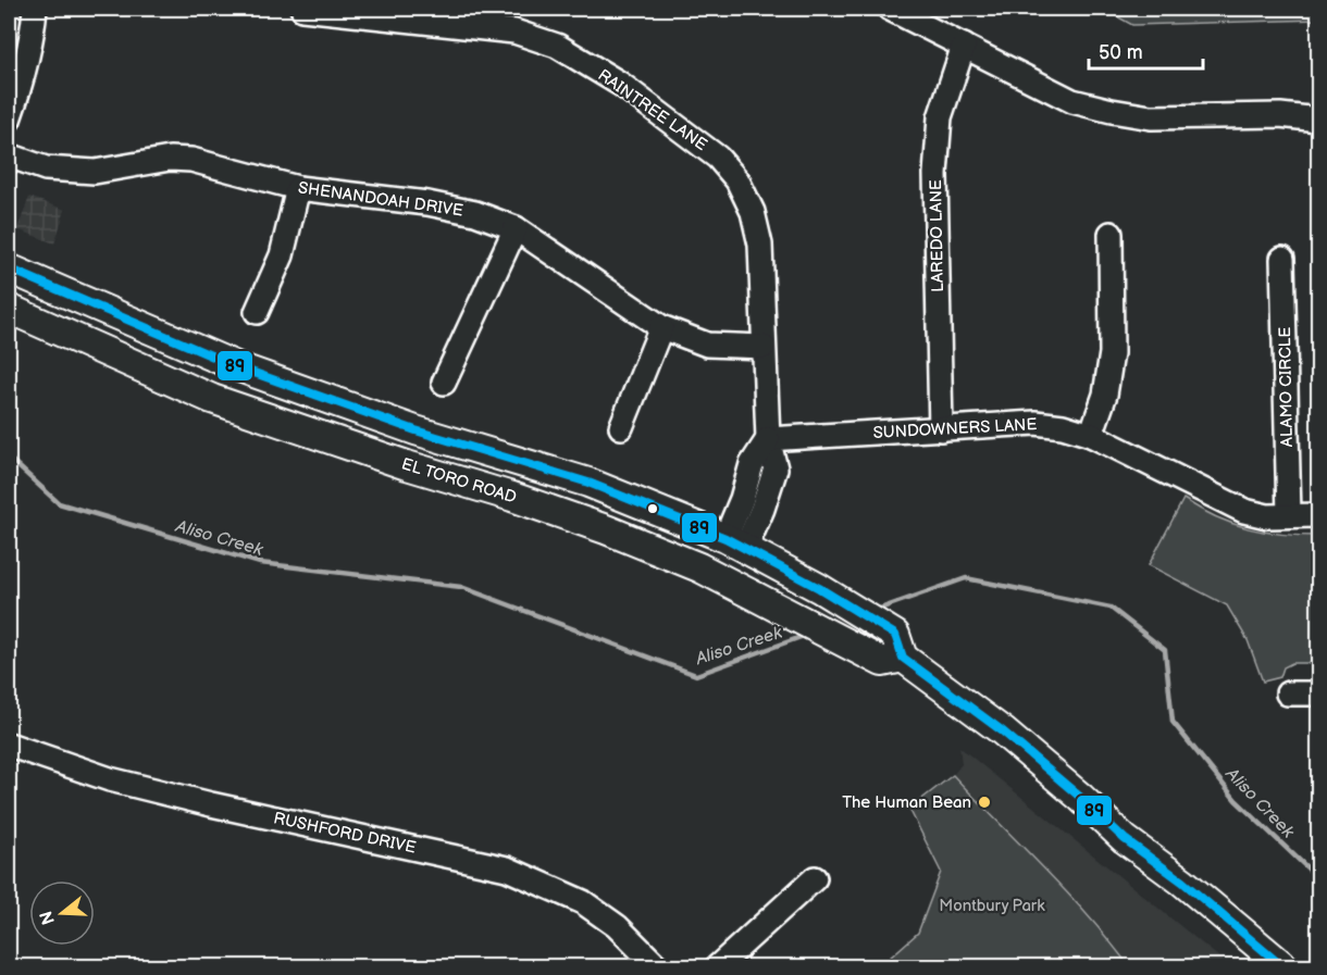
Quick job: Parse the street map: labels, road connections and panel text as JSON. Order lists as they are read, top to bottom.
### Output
{
  "streets": {
    "main road": ["EL TORO ROAD"],
    "street": [
      "RAINTREE LANE",
      "SHENANDOAH DRIVE",
      "LAREDO LANE",
      "ALAMO CIRCLE",
      "SUNDOWNERS LANE",
      "RUSHFORD DRIVE"
    ]
  },
  "crossings": [
    ["RAINTREE LANE", "SHENANDOAH DRIVE"],
    ["RAINTREE LANE", "SUNDOWNERS LANE"],
    ["LAREDO LANE", "SUNDOWNERS LANE"],
    ["ALAMO CIRCLE", "SUNDOWNERS LANE"]
  ],
  "water": ["Aliso Creek"],
  "parks": ["Montbury Park"],
  "places": ["The Human Bean"],
  "lines": ["transit line 89"],
  "scale_bar": "50 m",
  "north": "left"
}
